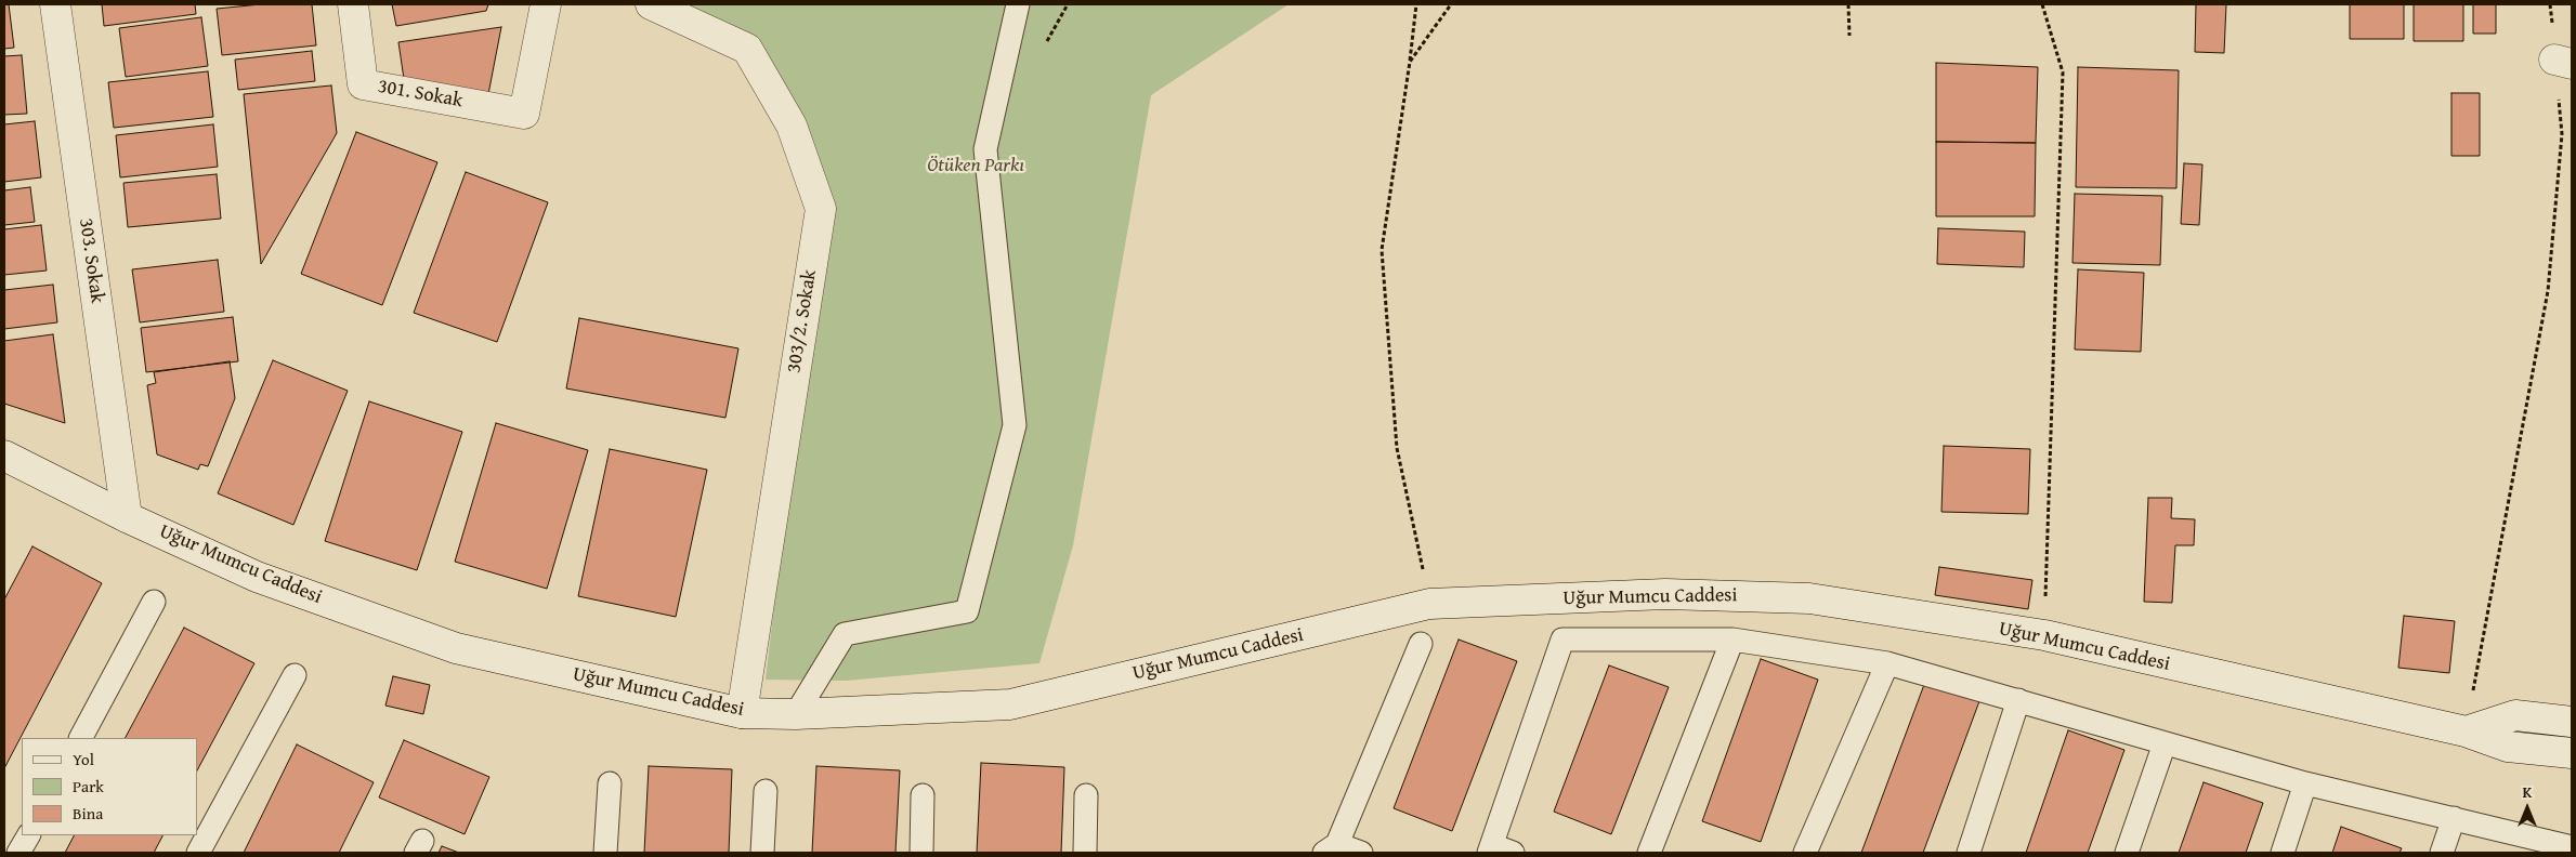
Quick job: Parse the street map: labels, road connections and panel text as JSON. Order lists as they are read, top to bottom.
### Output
{
  "streets": {
    "main road": [
      "301. Sokak",
      "303. Sokak",
      "303/2. Sokak",
      "Uğur Mumcu Caddesi"
    ]
  },
  "crossings": [
    ["303. Sokak", "Uğur Mumcu Caddesi"],
    ["303/2. Sokak", "Uğur Mumcu Caddesi"]
  ],
  "parks": ["Ötüken Parkı"],
  "legend": ["Yol", "Park", "Bina"],
  "north": "top"
}
